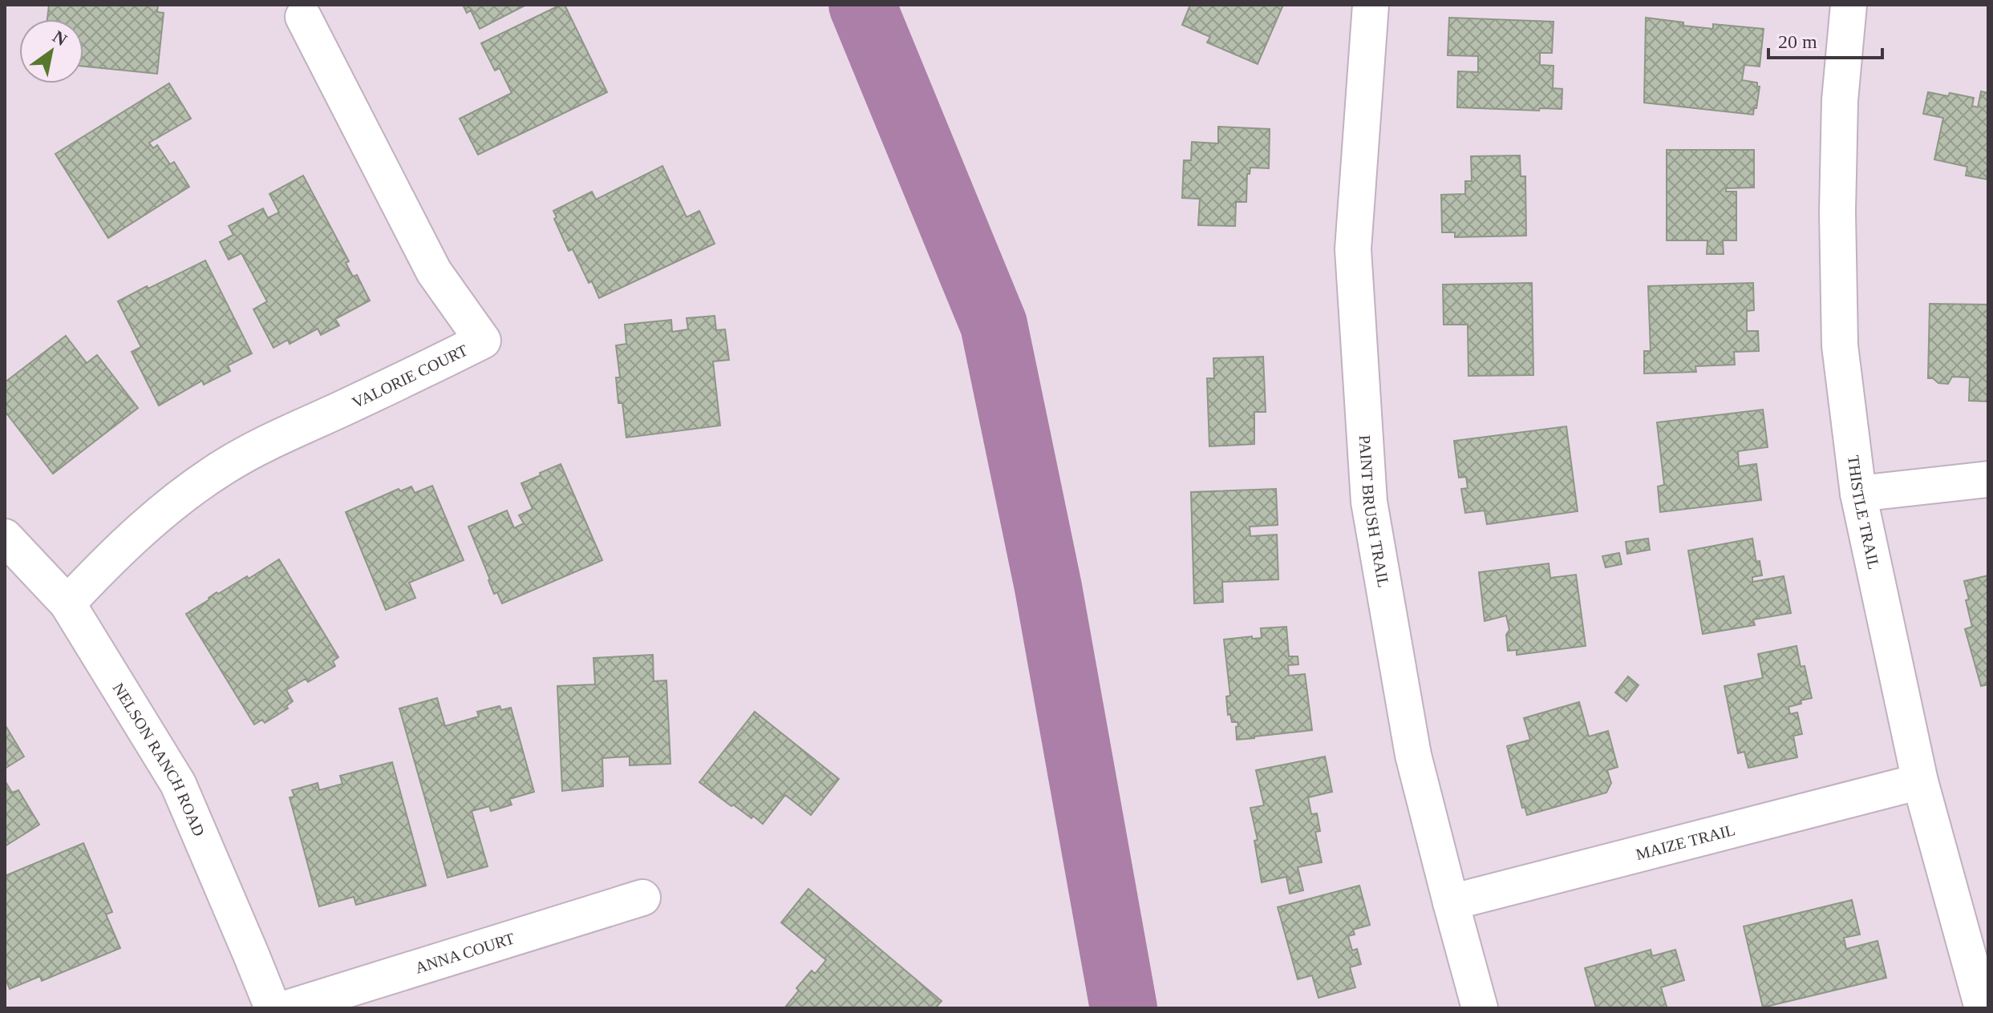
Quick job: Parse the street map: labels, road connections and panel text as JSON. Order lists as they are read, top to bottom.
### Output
{
  "streets": {
    "street": [
      "VALORIE COURT",
      "PAINT BRUSH TRAIL",
      "THISTLE TRAIL",
      "NELSON RANCH ROAD",
      "MAIZE TRAIL",
      "ANNA COURT"
    ]
  },
  "crossings": [
    ["VALORIE COURT", "NELSON RANCH ROAD"],
    ["PAINT BRUSH TRAIL", "MAIZE TRAIL"],
    ["THISTLE TRAIL", "MAIZE TRAIL"]
  ],
  "scale_bar": "20 m",
  "north": "top right"
}
